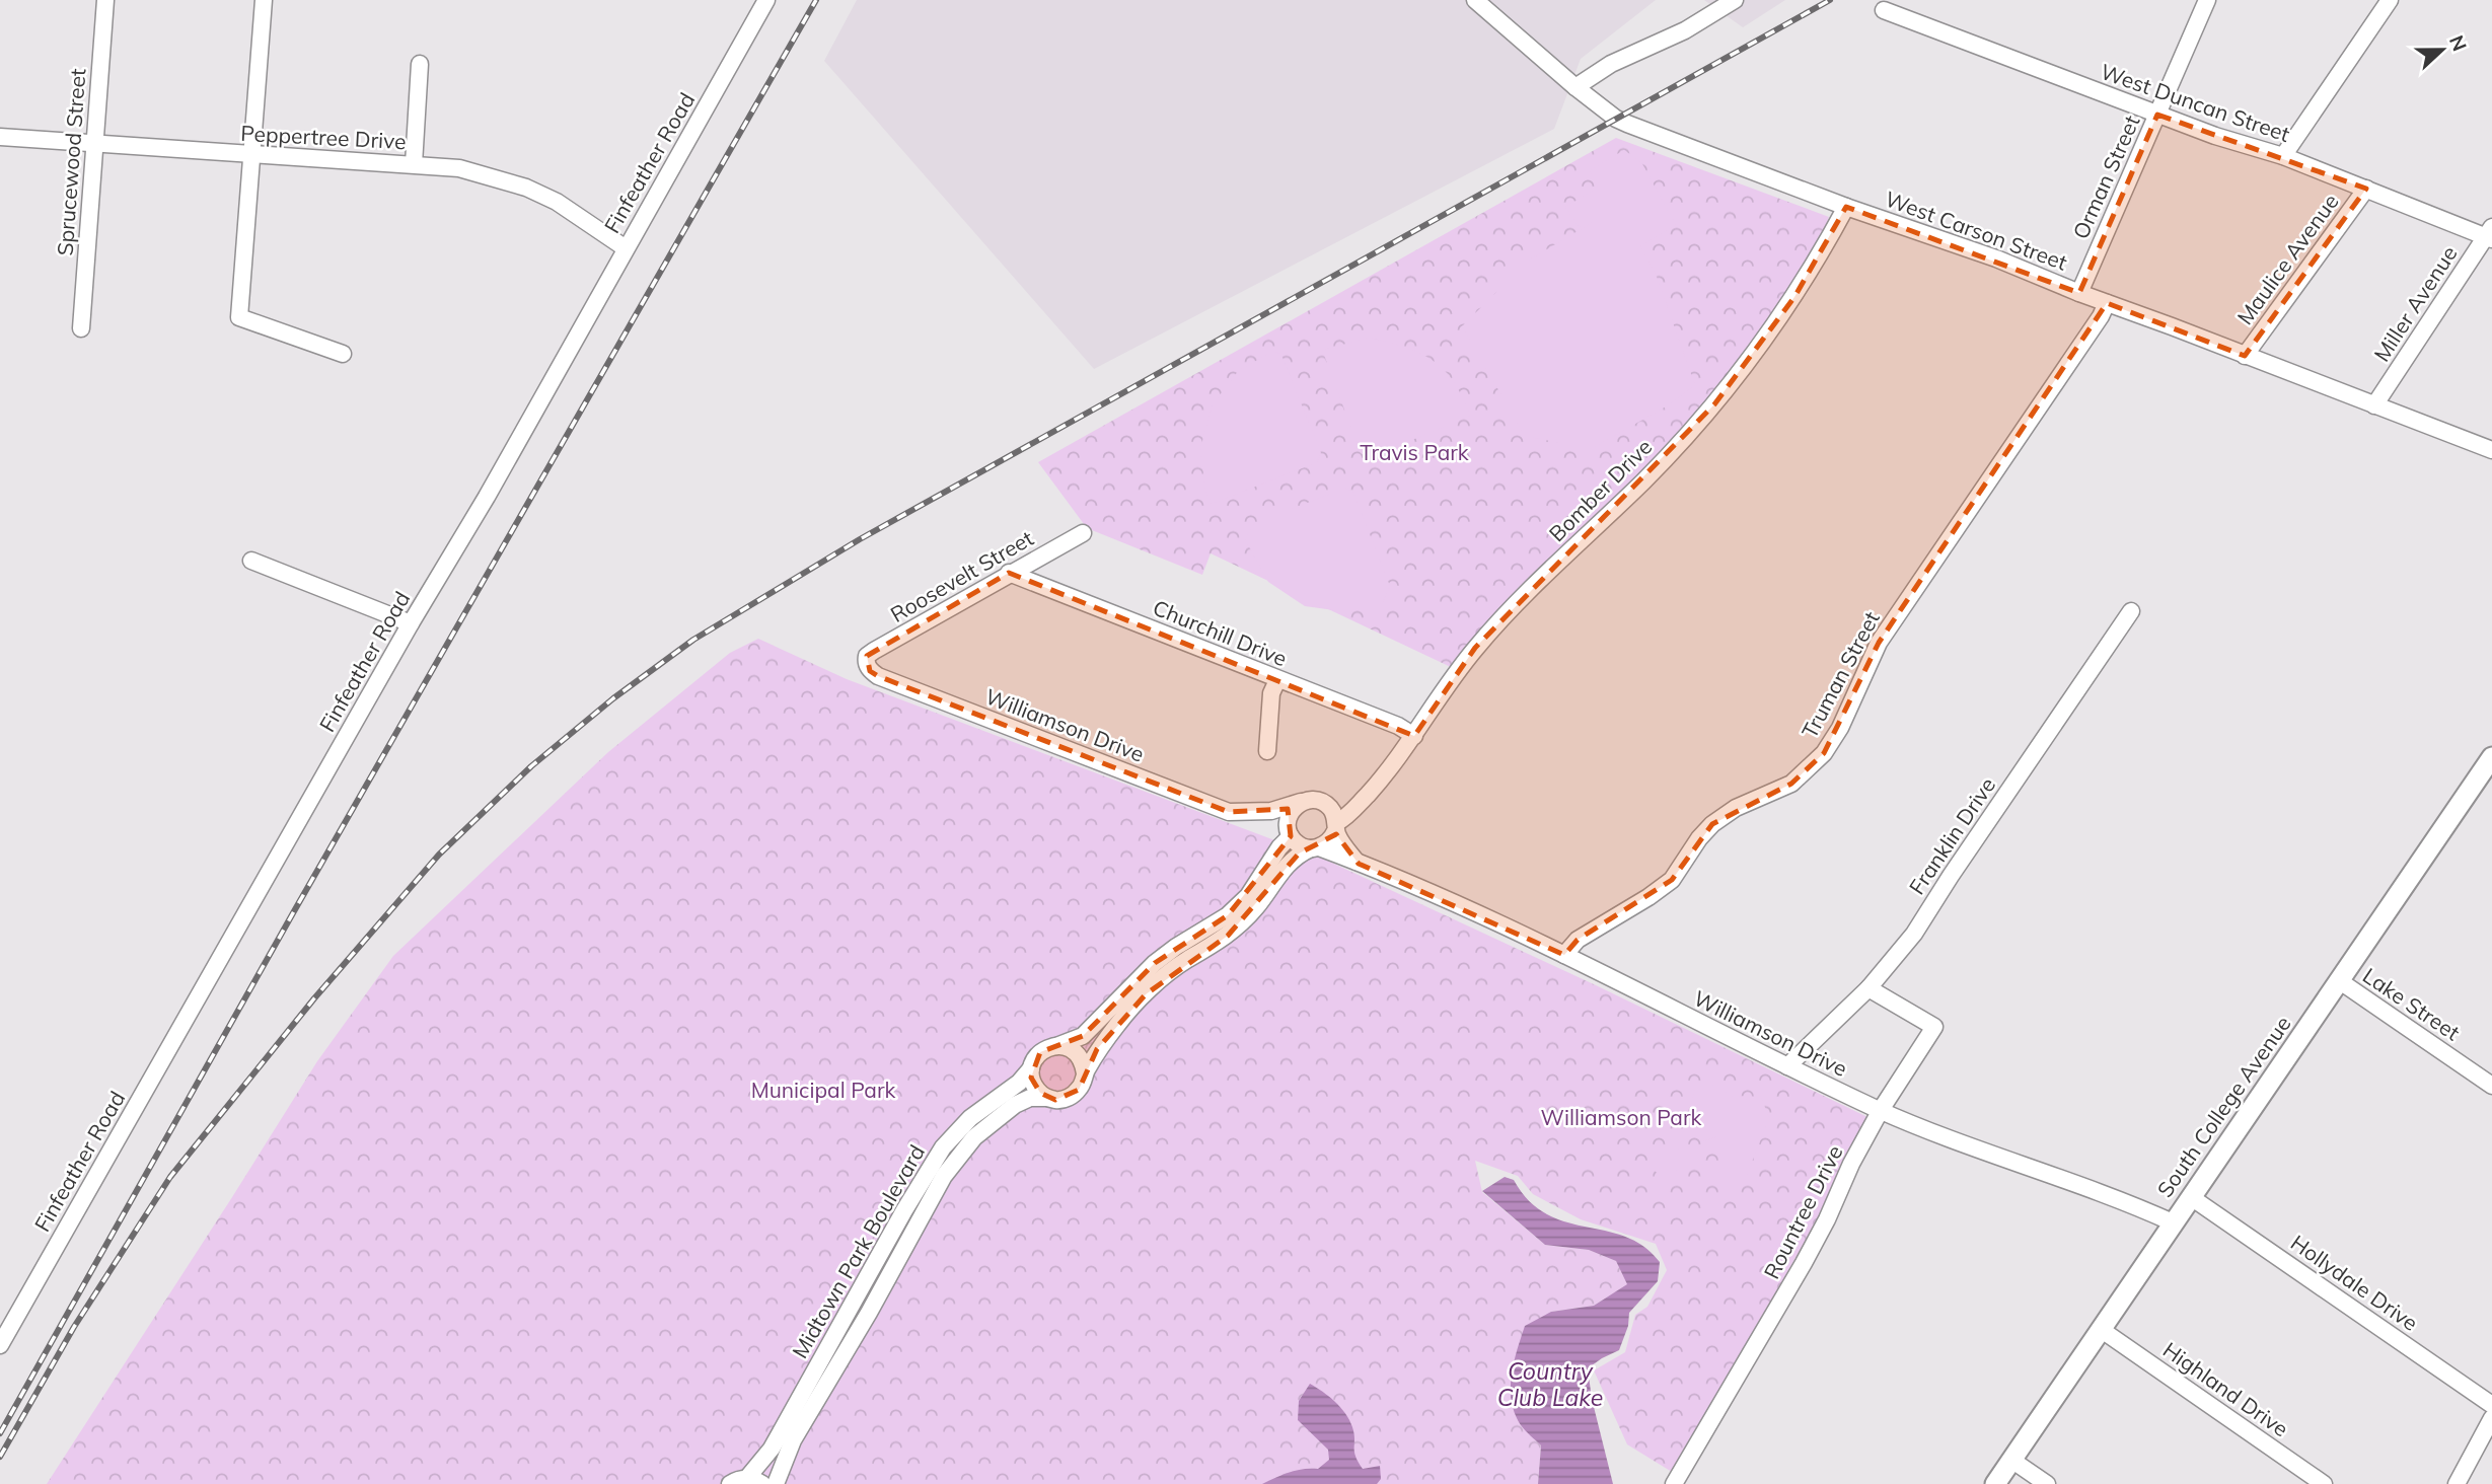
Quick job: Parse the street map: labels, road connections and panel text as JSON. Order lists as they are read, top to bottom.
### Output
{
  "streets": {
    "main road": ["South College Avenue"],
    "street": [
      "West Duncan Street",
      "Peppertree Drive",
      "Sprucewood Street",
      "Finfeather Road",
      "Orman Street",
      "West Carson Street",
      "Maulice Avenue",
      "Miller Avenue",
      "Bomber Drive",
      "Roosevelt Street",
      "Churchill Drive",
      "Truman Street",
      "Williamson Drive",
      "Franklin Drive",
      "Lake Street",
      "Rountree Drive",
      "Midtown Park Boulevard",
      "Hollydale Drive",
      "Highland Drive"
    ]
  },
  "crossings": [
    ["West Duncan Street", "Orman Street"],
    ["West Duncan Street", "Maulice Avenue"],
    ["West Duncan Street", "Miller Avenue"],
    ["Peppertree Drive", "Sprucewood Street"],
    ["Peppertree Drive", "Finfeather Road"],
    ["Orman Street", "West Carson Street"],
    ["West Carson Street", "Maulice Avenue"],
    ["West Carson Street", "Miller Avenue"],
    ["West Carson Street", "Bomber Drive"],
    ["West Carson Street", "Truman Street"],
    ["Bomber Drive", "Churchill Drive"],
    ["Bomber Drive", "Williamson Drive"],
    ["Roosevelt Street", "Churchill Drive"],
    ["Roosevelt Street", "Williamson Drive"],
    ["Truman Street", "Williamson Drive"],
    ["Williamson Drive", "Franklin Drive"],
    ["Williamson Drive", "South College Avenue"],
    ["Williamson Drive", "Rountree Drive"],
    ["Franklin Drive", "Rountree Drive"],
    ["Lake Street", "South College Avenue"],
    ["South College Avenue", "Hollydale Drive"],
    ["South College Avenue", "Highland Drive"]
  ],
  "water": ["Country Club Lake"],
  "parks": ["Travis Park", "Municipal Park", "Williamson Park"],
  "north": "right"
}
